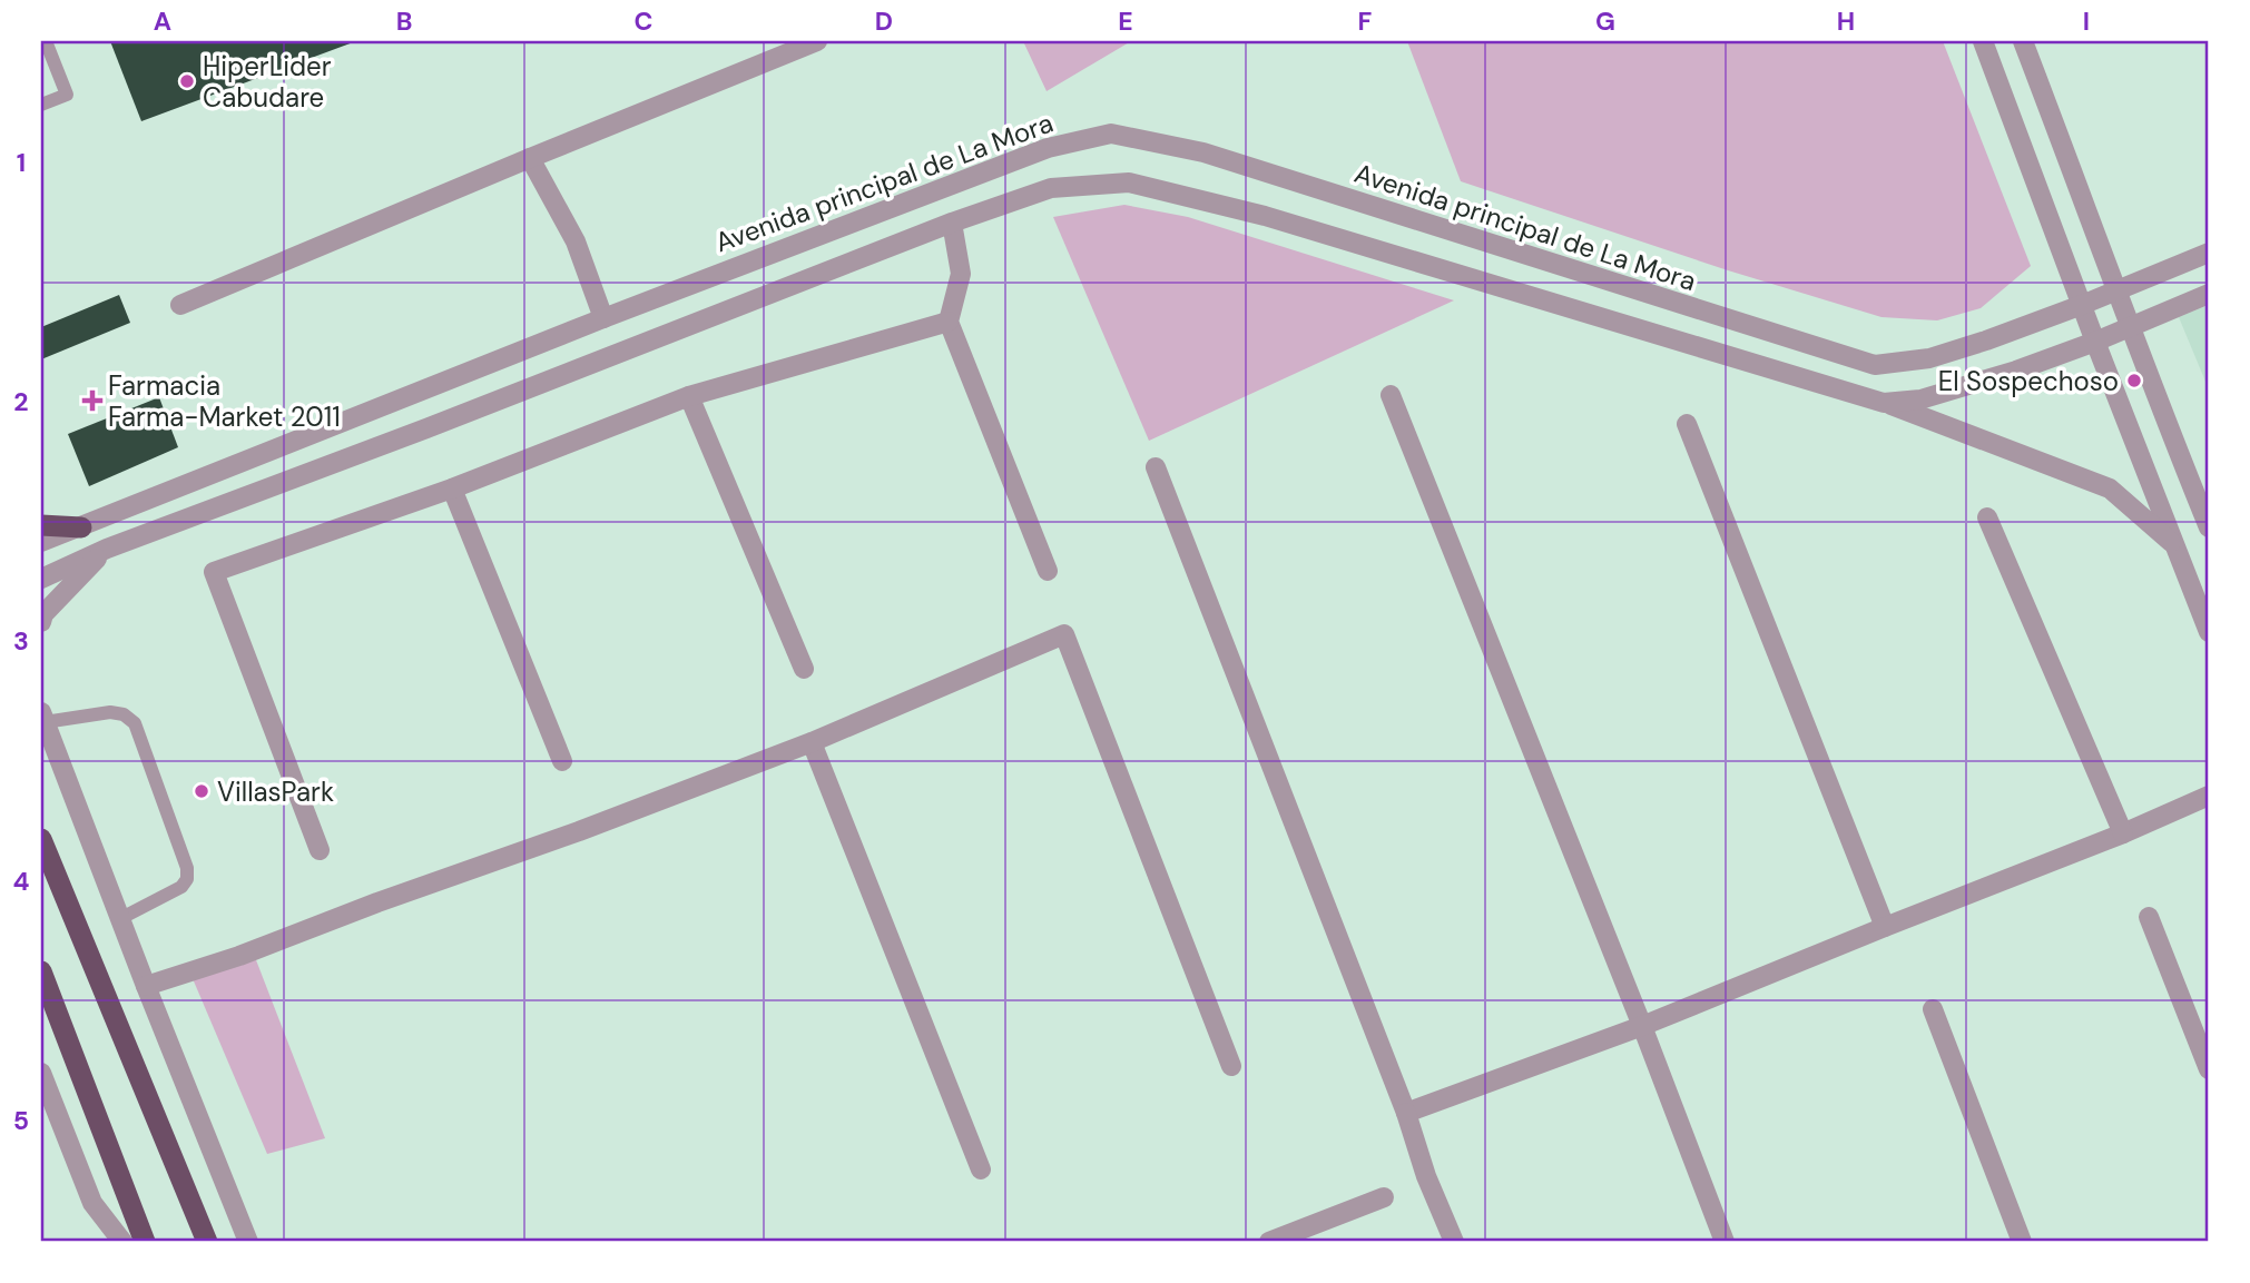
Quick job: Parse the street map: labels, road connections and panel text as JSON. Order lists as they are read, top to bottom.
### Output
{
  "streets": {
    "street": ["Avenida principal de La Mora"]
  },
  "places": {
    "other": ["HiperLider Cabudare", "El Sospechoso", "VillasPark"],
    "health": ["Farmacia Farma-Market 2011"]
  },
  "grid": {
    "columns": [
      "A",
      "B",
      "C",
      "D",
      "E",
      "F",
      "G",
      "H",
      "I"
    ],
    "rows": [
      "1",
      "2",
      "3",
      "4",
      "5"
    ]
  }
}
